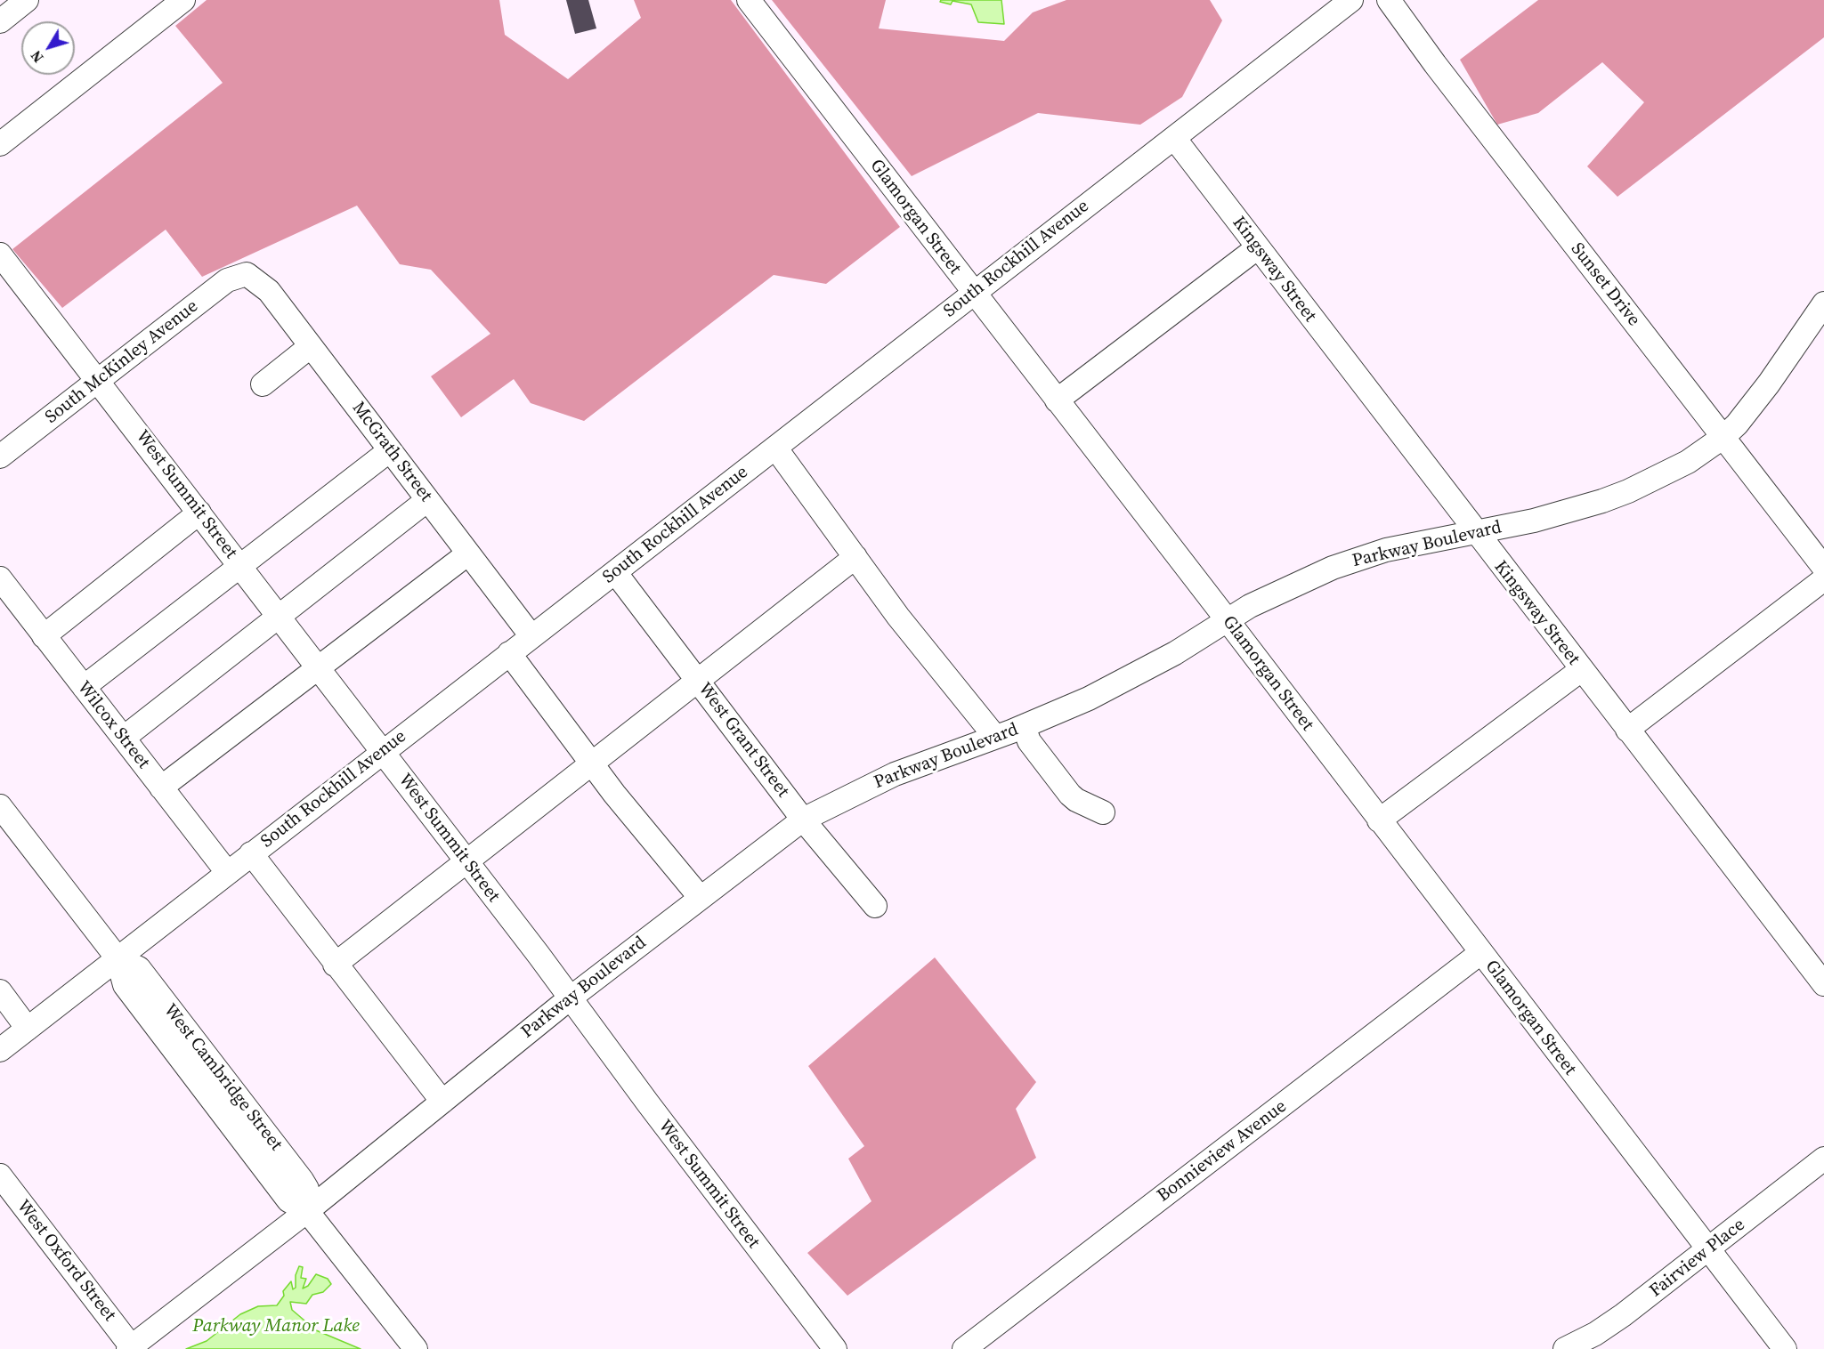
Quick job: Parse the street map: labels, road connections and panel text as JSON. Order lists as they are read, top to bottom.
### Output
{
  "streets": {
    "street": [
      "Glamorgan Street",
      "South Rockhill Avenue",
      "Kingsway Street",
      "Sunset Drive",
      "South McKinley Avenue",
      "McGrath Street",
      "West Summit Street",
      "Parkway Boulevard",
      "Wilcox Street",
      "West Grant Street",
      "West Cambridge Street",
      "Bonnieview Avenue",
      "Fairview Place",
      "West Oxford Street"
    ]
  },
  "crossings": [
    ["Glamorgan Street", "South Rockhill Avenue"],
    ["Glamorgan Street", "Parkway Boulevard"],
    ["Glamorgan Street", "Bonnieview Avenue"],
    ["Glamorgan Street", "Fairview Place"],
    ["South Rockhill Avenue", "Kingsway Street"],
    ["South Rockhill Avenue", "McGrath Street"],
    ["South Rockhill Avenue", "West Summit Street"],
    ["South Rockhill Avenue", "Wilcox Street"],
    ["South Rockhill Avenue", "West Grant Street"],
    ["South Rockhill Avenue", "West Cambridge Street"],
    ["Kingsway Street", "Parkway Boulevard"],
    ["Sunset Drive", "Parkway Boulevard"],
    ["South McKinley Avenue", "McGrath Street"],
    ["South McKinley Avenue", "West Summit Street"],
    ["West Summit Street", "Parkway Boulevard"],
    ["Parkway Boulevard", "West Grant Street"],
    ["Parkway Boulevard", "West Cambridge Street"],
    ["Parkway Boulevard", "West Oxford Street"]
  ],
  "water": ["Parkway Manor Lake"],
  "north": "bottom left"
}
